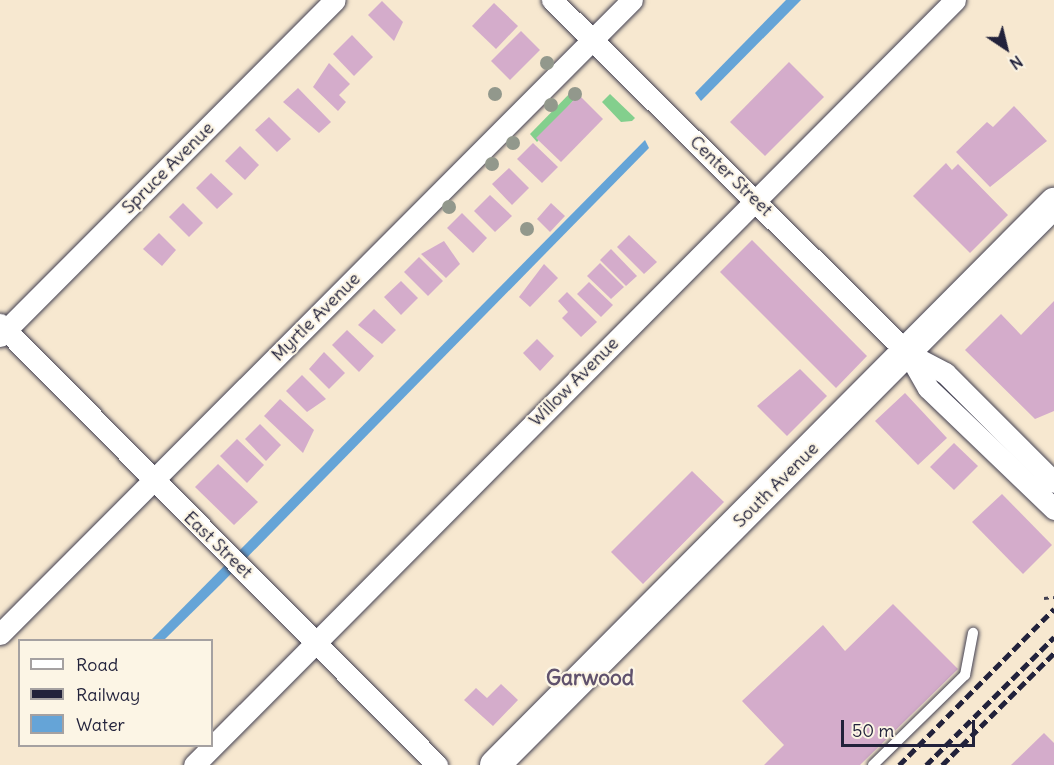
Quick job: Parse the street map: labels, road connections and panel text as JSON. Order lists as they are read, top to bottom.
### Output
{
  "streets": {
    "main road": ["South Avenue"],
    "street": [
      "Spruce Avenue",
      "Center Street",
      "Myrtle Avenue",
      "Willow Avenue",
      "East Street"
    ]
  },
  "crossings": [
    ["Spruce Avenue", "East Street"],
    ["Center Street", "Myrtle Avenue"],
    ["Center Street", "Willow Avenue"],
    ["Center Street", "South Avenue"],
    ["Myrtle Avenue", "East Street"],
    ["Willow Avenue", "East Street"]
  ],
  "districts": ["Garwood"],
  "legend": ["Road", "Railway", "Water"],
  "scale_bar": "50 m",
  "north": "bottom right"
}
